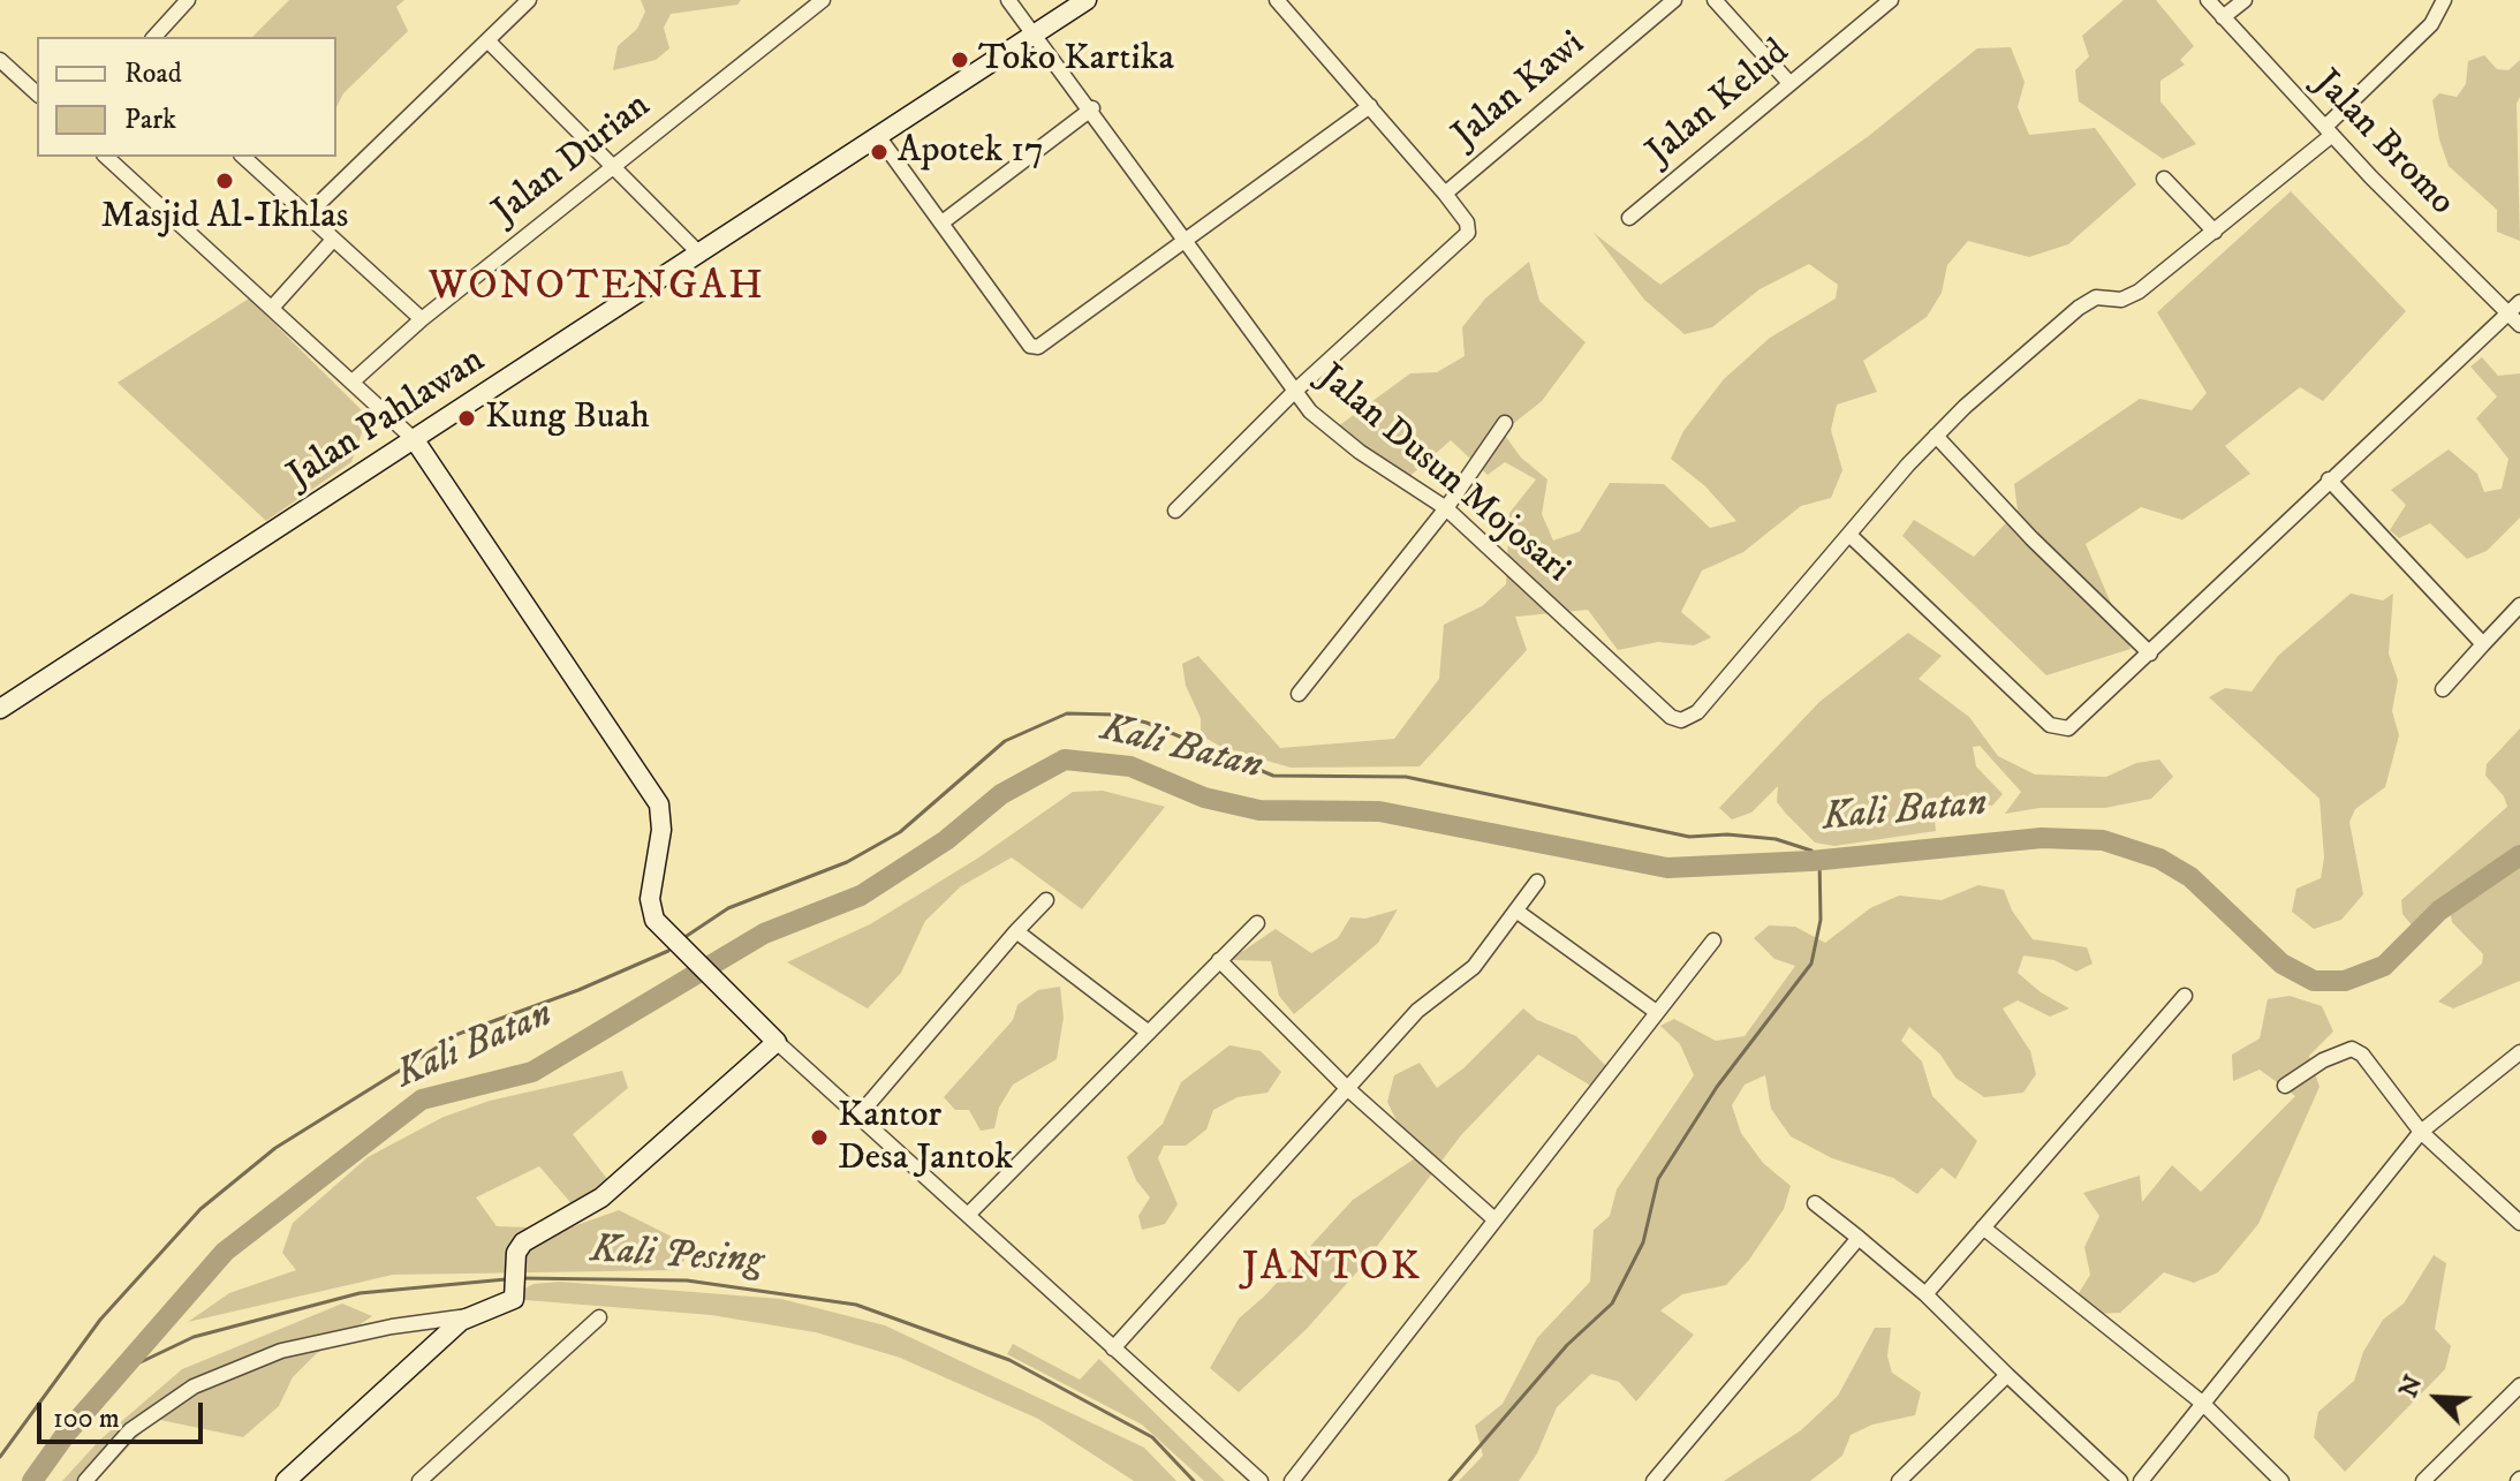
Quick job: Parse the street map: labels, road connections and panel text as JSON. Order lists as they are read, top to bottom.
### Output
{
  "streets": {
    "street": [
      "Jalan Kawi",
      "Jalan Kelud",
      "Jalan Bromo",
      "Jalan Durian",
      "Jalan Pahlawan",
      "Jalan Dusun Mojosari"
    ]
  },
  "crossings": [
    ["Jalan Pahlawan", "Jalan Dusun Mojosari"]
  ],
  "districts": ["WONOTENGAH", "JANTOK"],
  "water": ["Kali Batan", "Kali Pesing"],
  "places": [
    "Toko Kartika",
    "Apotek 17",
    "Masjid Al-Ikhlas",
    "Kung Buah",
    "Kantor Desa Jantok"
  ],
  "legend": ["Road", "Park"],
  "scale_bar": "100 m",
  "north": "top left"
}
